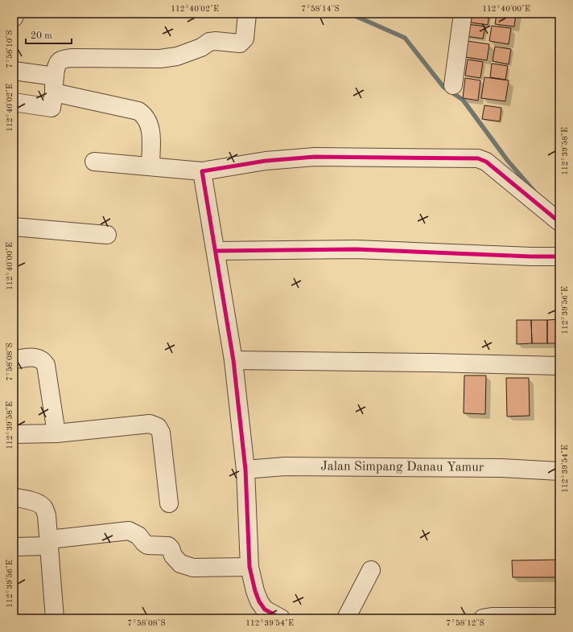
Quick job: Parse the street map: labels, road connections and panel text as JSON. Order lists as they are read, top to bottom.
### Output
{
  "streets": {
    "street": ["Jalan Simpang Danau Yamur"]
  },
  "scale_bar": "20 m",
  "coordinates": [
    "112°40'02\"E",
    "7°58'14\"S",
    "112°40'00\"E",
    "7°58'10\"S",
    "112°39'58\"E",
    "112°39'56\"E",
    "7°58'08\"S",
    "112°39'54\"E",
    "7°58'12\"S"
  ]
}
